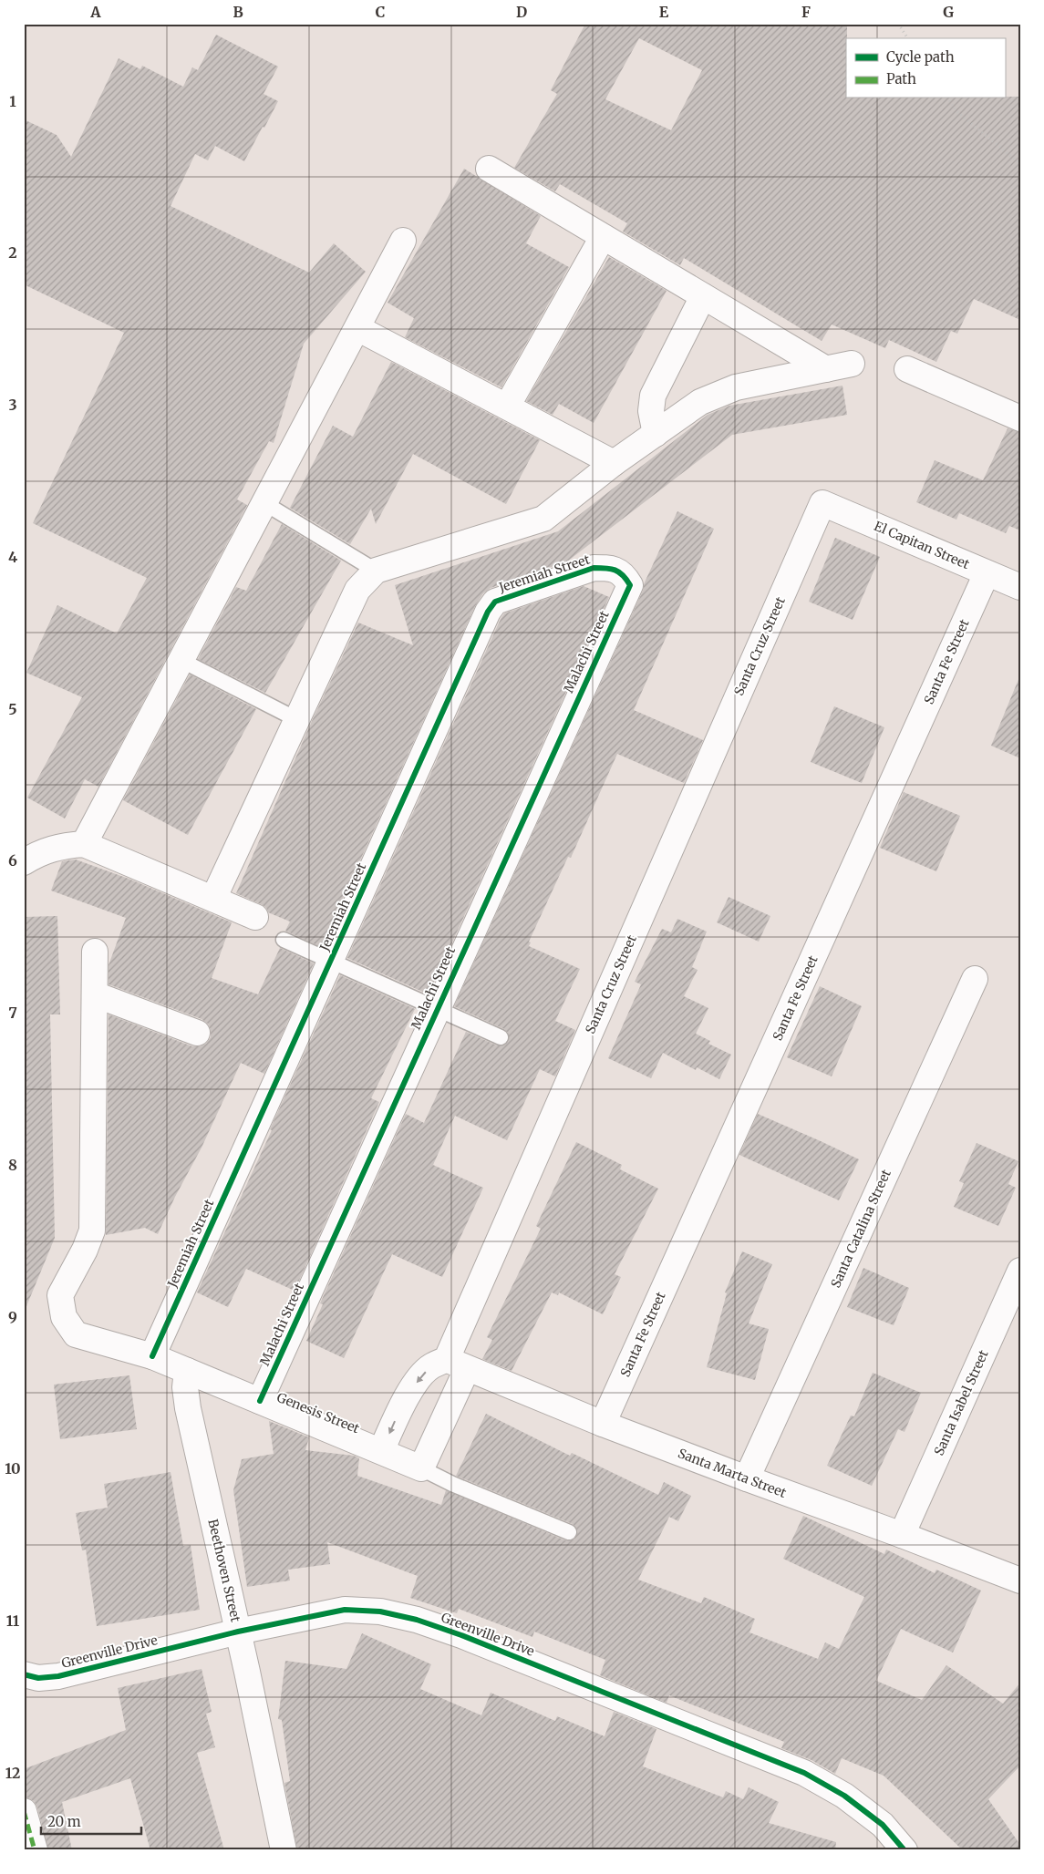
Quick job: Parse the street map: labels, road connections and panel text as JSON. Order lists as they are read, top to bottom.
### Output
{
  "streets": {
    "street": [
      "El Capitan Street",
      "Jeremiah Street",
      "Santa Cruz Street",
      "Malachi Street",
      "Santa Fe Street",
      "Santa Catalina Street",
      "Santa Isabel Street",
      "Genesis Street",
      "Santa Marta Street",
      "Beethoven Street",
      "Greenville Drive"
    ]
  },
  "crossings": [
    ["El Capitan Street", "Santa Cruz Street"],
    ["El Capitan Street", "Santa Fe Street"],
    ["Jeremiah Street", "Malachi Street"],
    ["Jeremiah Street", "Genesis Street"],
    ["Santa Cruz Street", "Genesis Street"],
    ["Santa Cruz Street", "Santa Marta Street"],
    ["Malachi Street", "Genesis Street"],
    ["Santa Fe Street", "Santa Marta Street"],
    ["Santa Catalina Street", "Santa Marta Street"],
    ["Santa Isabel Street", "Santa Marta Street"],
    ["Genesis Street", "Beethoven Street"],
    ["Beethoven Street", "Greenville Drive"]
  ],
  "legend": ["Cycle path", "Path"],
  "scale_bar": "20 m",
  "grid": {
    "columns": [
      "A",
      "B",
      "C",
      "D",
      "E",
      "F",
      "G"
    ],
    "rows": [
      "1",
      "2",
      "3",
      "4",
      "5",
      "6",
      "7",
      "8",
      "9",
      "10",
      "11",
      "12"
    ]
  }
}
